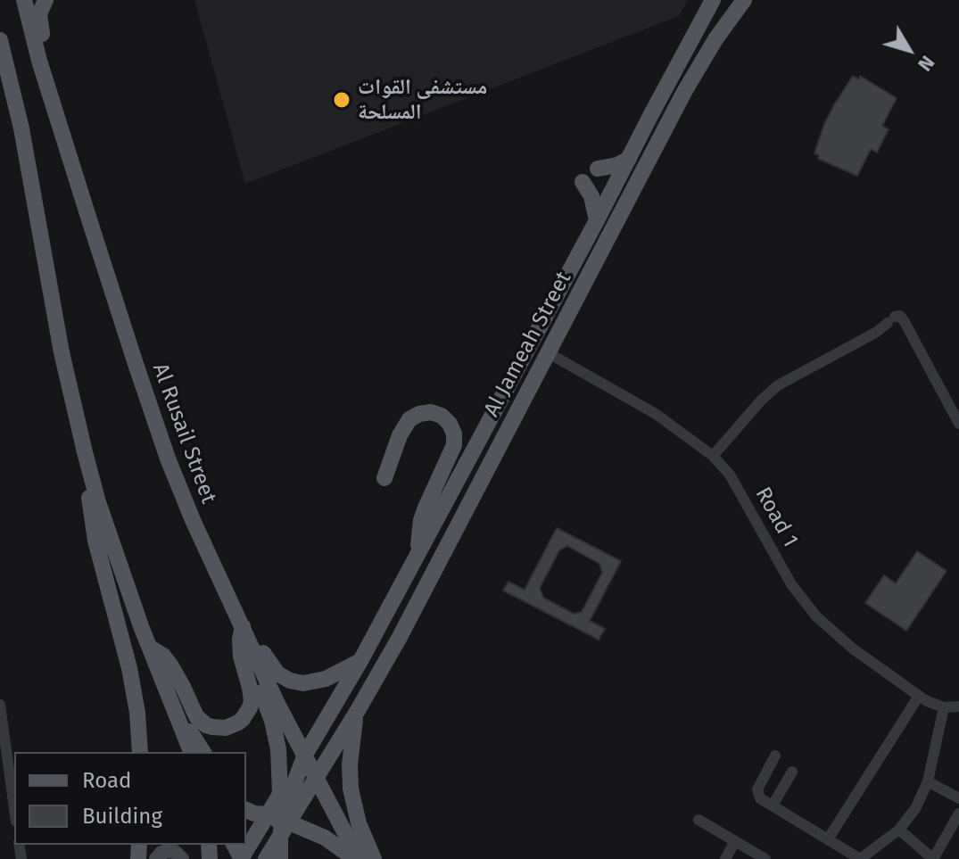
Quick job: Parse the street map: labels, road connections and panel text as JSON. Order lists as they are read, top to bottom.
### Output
{
  "streets": {
    "main road": ["Al Jameah Street", "Al Rusail Street"],
    "street": ["Road 1"]
  },
  "crossings": [
    ["Al Jameah Street", "Al Rusail Street"],
    ["Al Jameah Street", "Road 1"]
  ],
  "places": ["مستشفى القوات المسلحة"],
  "legend": ["Road", "Building"],
  "north": "bottom right"
}
